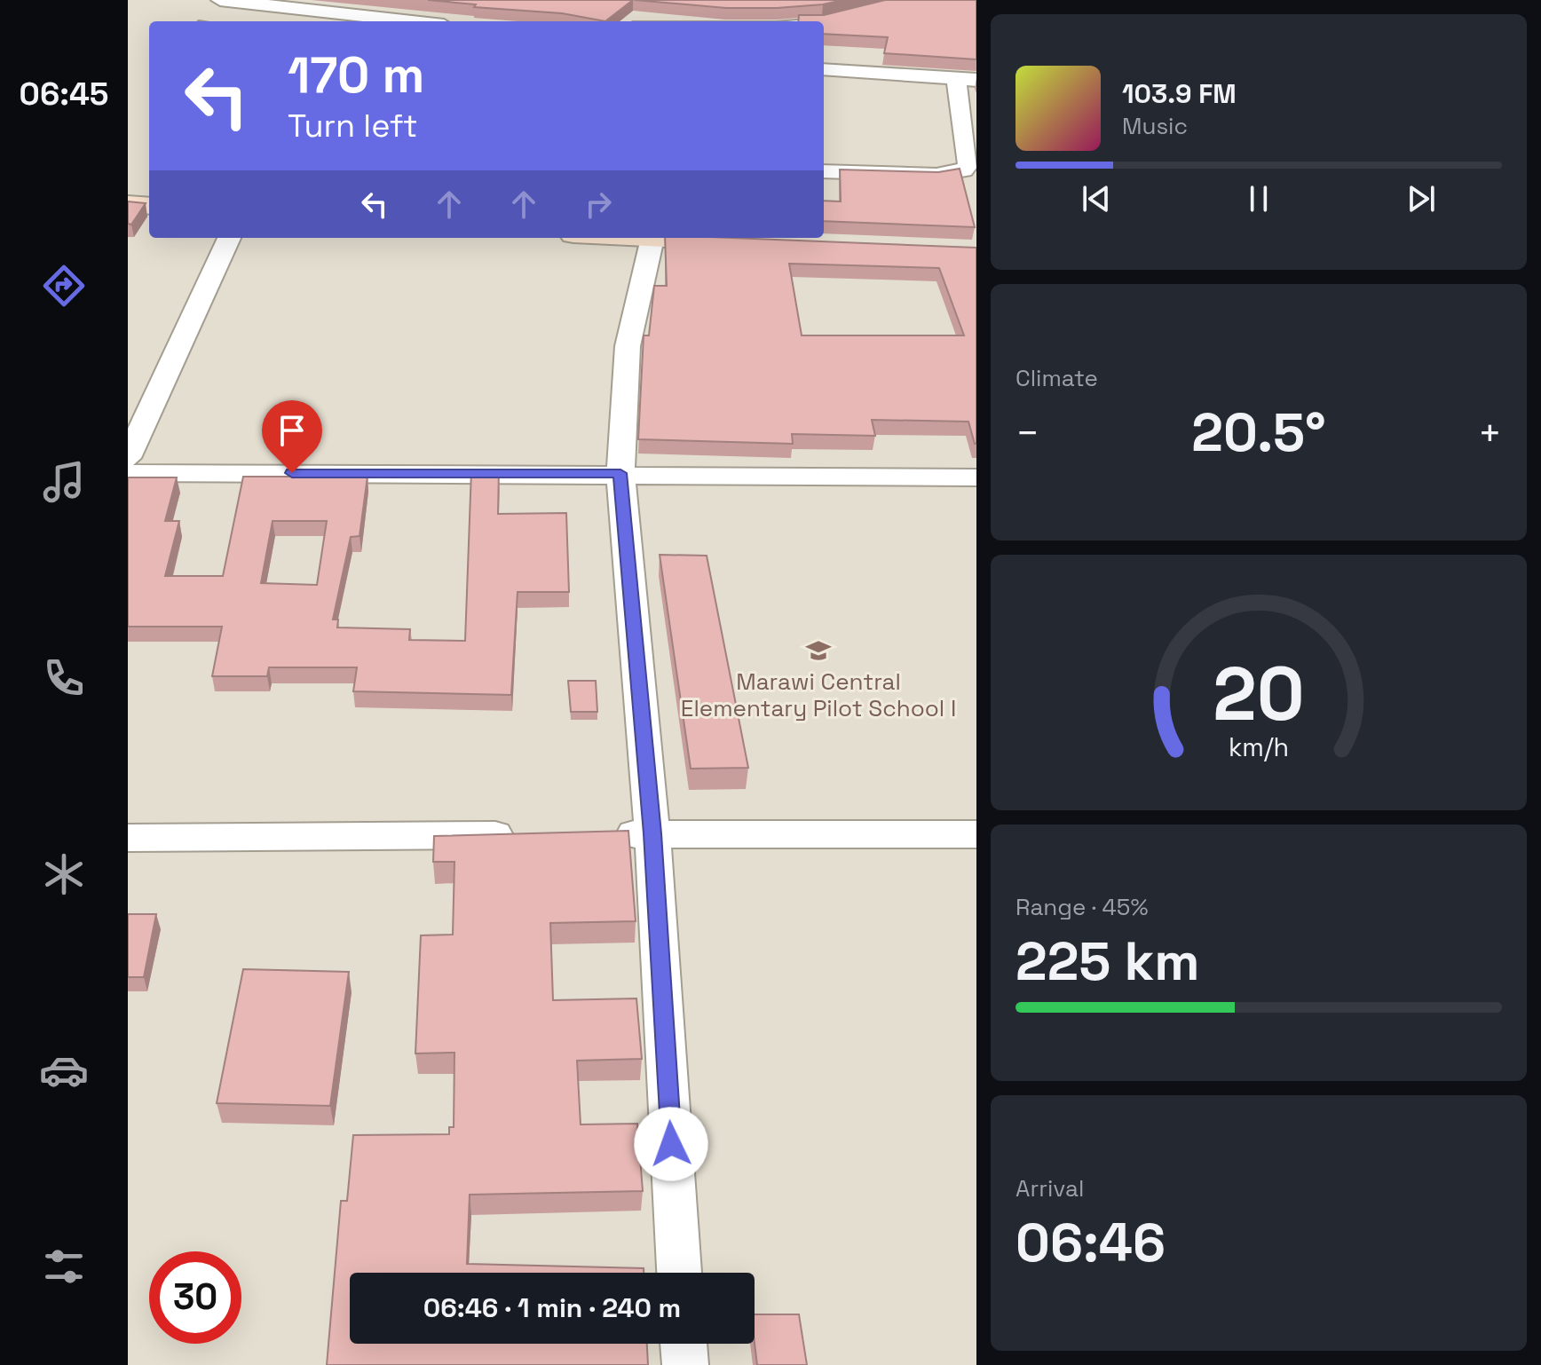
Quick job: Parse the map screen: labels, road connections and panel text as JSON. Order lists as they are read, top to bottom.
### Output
{
  "places": {
    "school or university": ["Marawi Central Elementary Pilot School I"]
  },
  "page": {
    "tabs": "06:45",
    "turn": ["170 m", "Turn left"],
    "song": ["103.9 FM", "Music"],
    "tile": [
      "Climate",
      ["Range · 45%", "225 km"],
      ["Arrival", "06:46"]
    ],
    "heat": ["−", "20.5°", "+"],
    "limit": "30",
    "trip": "06:46 · 1 min · 240 m",
    "gauge": ["20", "km/h"]
  }
}
